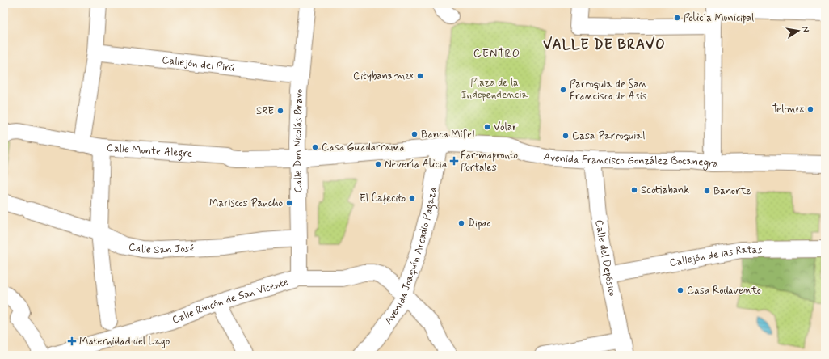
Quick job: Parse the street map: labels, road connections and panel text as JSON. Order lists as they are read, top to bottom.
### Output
{
  "streets": {
    "street": [
      "Callejón del Pirú",
      "Calle Don Nicolás Bravo",
      "Calle Monte Alegre",
      "Avenida Francisco González Bocanegra",
      "Calle San José",
      "Avenida Joaquín Arcadio Pagaza",
      "Callejón de las Ratas",
      "Calle del Depósito",
      "Calle Rincón de San Vicente"
    ]
  },
  "crossings": [
    ["Callejón del Pirú", "Calle Don Nicolás Bravo"],
    ["Calle Don Nicolás Bravo", "Calle Monte Alegre"],
    ["Calle Don Nicolás Bravo", "Avenida Francisco González Bocanegra"],
    ["Calle Don Nicolás Bravo", "Calle San José"],
    ["Calle Don Nicolás Bravo", "Calle Rincón de San Vicente"],
    ["Calle Monte Alegre", "Avenida Francisco González Bocanegra"],
    ["Avenida Francisco González Bocanegra", "Avenida Joaquín Arcadio Pagaza"],
    ["Avenida Francisco González Bocanegra", "Calle del Depósito"],
    ["Avenida Joaquín Arcadio Pagaza", "Calle Rincón de San Vicente"],
    ["Callejón de las Ratas", "Calle del Depósito"]
  ],
  "districts": ["VALLE DE BRAVO", "CENTRO"],
  "parks": ["Plaza de la Independencia"],
  "places": {
    "other": [
      "Policía Municipal",
      "Citybanamex",
      "Parroquia de San Francisco de Asis",
      "Telmex",
      "SRE",
      "Volar",
      "Banca Mifel",
      "Casa Parroquial",
      "Casa Guadarrama",
      "Nevería Alicia",
      "Scotiabank",
      "Banorte",
      "El Cafecito",
      "Mariscos Pancho",
      "Dipao",
      "Casa Rodavento"
    ],
    "health": ["Farmapronto Portales", "Maternidad del Lago"]
  },
  "north": "right"
}
